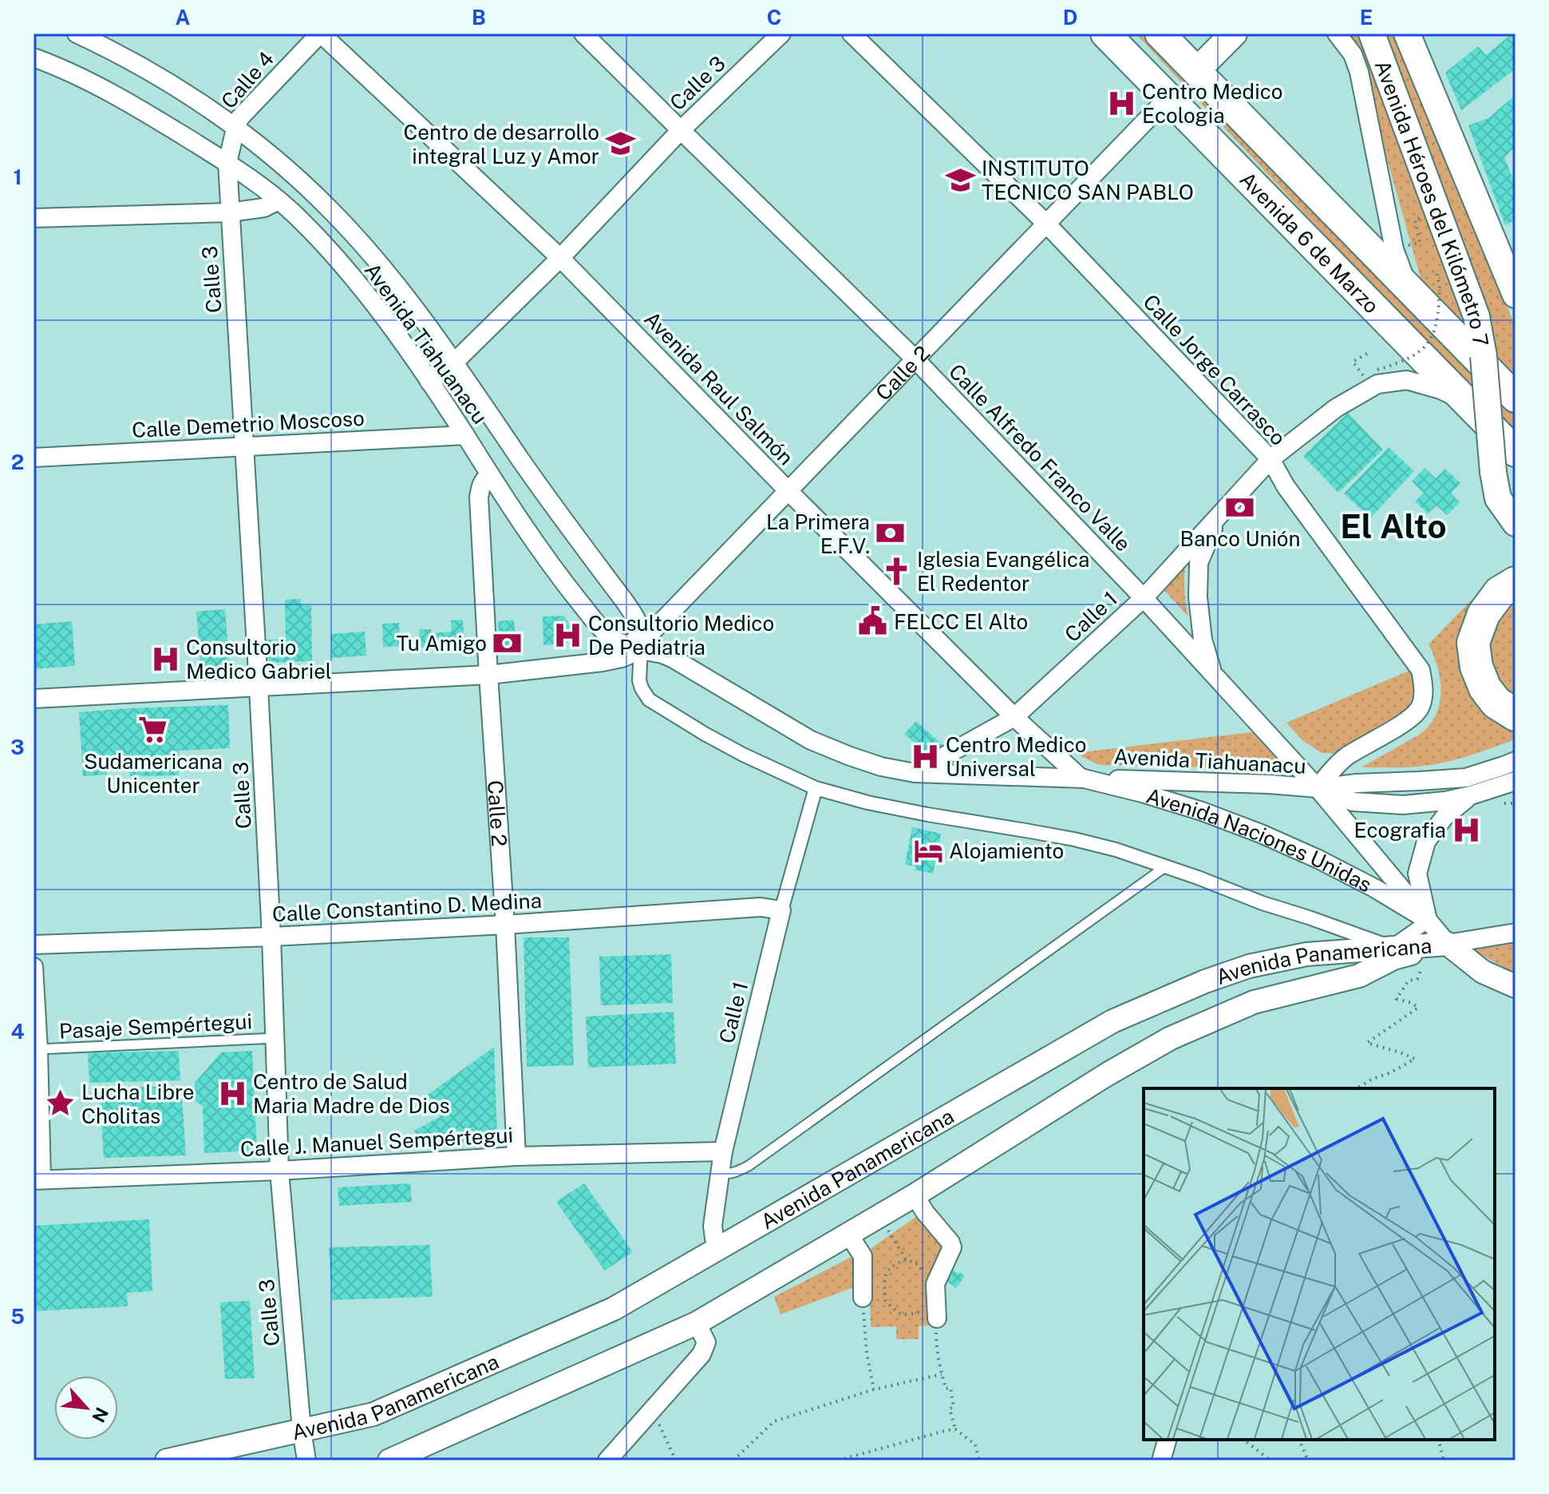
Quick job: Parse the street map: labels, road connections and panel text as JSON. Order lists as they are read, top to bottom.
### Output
{
  "streets": {
    "highway": ["Avenida 6 de Marzo"],
    "main road": ["Avenida Héroes del Kilómetro 7"],
    "street": [
      "Calle 4",
      "Calle 3",
      "Avenida Tiahuanacu",
      "Calle Jorge Carrasco",
      "Calle 2",
      "Avenida Raul Salmón",
      "Calle Demetrio Moscoso",
      "Calle Alfredo Franco Valle",
      "Calle 1",
      "Avenida Naciones Unidas",
      "Calle Constantino D. Medina",
      "Avenida Panamericana",
      "Calle J. Manuel Sempértegui"
    ],
    "lane": ["Pasaje Sempértegui"]
  },
  "crossings": [
    ["Calle 4", "Calle 3"],
    ["Calle 4", "Avenida Tiahuanacu"],
    ["Calle 4", "Avenida Raul Salmón"],
    ["Calle 3", "Avenida Tiahuanacu"],
    ["Calle 3", "Avenida Raul Salmón"],
    ["Calle 3", "Calle Demetrio Moscoso"],
    ["Calle 3", "Calle Alfredo Franco Valle"],
    ["Calle 3", "Calle Constantino D. Medina"],
    ["Calle 3", "Avenida Panamericana"],
    ["Calle 3", "Pasaje Sempértegui"],
    ["Calle 3", "Calle J. Manuel Sempértegui"],
    ["Avenida 6 de Marzo", "Calle 2"],
    ["Avenida 6 de Marzo", "Calle 1"],
    ["Avenida Tiahuanacu", "Calle Jorge Carrasco"],
    ["Avenida Tiahuanacu", "Calle 2"],
    ["Avenida Tiahuanacu", "Avenida Raul Salmón"],
    ["Avenida Tiahuanacu", "Calle Demetrio Moscoso"],
    ["Avenida Tiahuanacu", "Calle Alfredo Franco Valle"],
    ["Avenida Tiahuanacu", "Calle 1"],
    ["Avenida Tiahuanacu", "Avenida Naciones Unidas"],
    ["Calle Jorge Carrasco", "Calle 2"],
    ["Calle Jorge Carrasco", "Calle Alfredo Franco Valle"],
    ["Calle Jorge Carrasco", "Calle 1"],
    ["Calle Jorge Carrasco", "Avenida Naciones Unidas"],
    ["Calle 2", "Avenida Raul Salmón"],
    ["Calle 2", "Calle Alfredo Franco Valle"],
    ["Calle 2", "Calle Constantino D. Medina"],
    ["Calle 2", "Calle J. Manuel Sempértegui"],
    ["Avenida Raul Salmón", "Calle 1"],
    ["Avenida Raul Salmón", "Avenida Naciones Unidas"],
    ["Calle Alfredo Franco Valle", "Calle 1"],
    ["Calle Alfredo Franco Valle", "Avenida Naciones Unidas"],
    ["Calle 1", "Calle Constantino D. Medina"],
    ["Calle 1", "Avenida Panamericana"],
    ["Calle 1", "Calle J. Manuel Sempértegui"],
    ["Avenida Naciones Unidas", "Avenida Panamericana"]
  ],
  "districts": ["El Alto"],
  "places": {
    "hospital": [
      "Centro Medico Ecologia",
      "Consultorio Medico De Pediatria",
      "Consultorio Medico Gabriel",
      "Centro Medico Universal",
      "Ecografia",
      "Centro de Salud Maria Madre de Dios"
    ],
    "school or university": ["Centro de desarrollo integral Luz y Amor", "INSTITUTO TECNICO SAN PABLO"],
    "bank": ["Banco Unión", "La Primera E.F.V.", "Tu Amigo"],
    "church": ["Iglesia Evangélica El Redentor"],
    "public building": ["FELCC El Alto"],
    "supermarket": ["Sudamericana Unicenter"],
    "hotel": ["Alojamiento"],
    "place": ["Lucha Libre Cholitas"]
  },
  "north": "bottom right",
  "grid": {
    "columns": [
      "A",
      "B",
      "C",
      "D",
      "E"
    ],
    "rows": [
      "1",
      "2",
      "3",
      "4",
      "5"
    ]
  }
}
